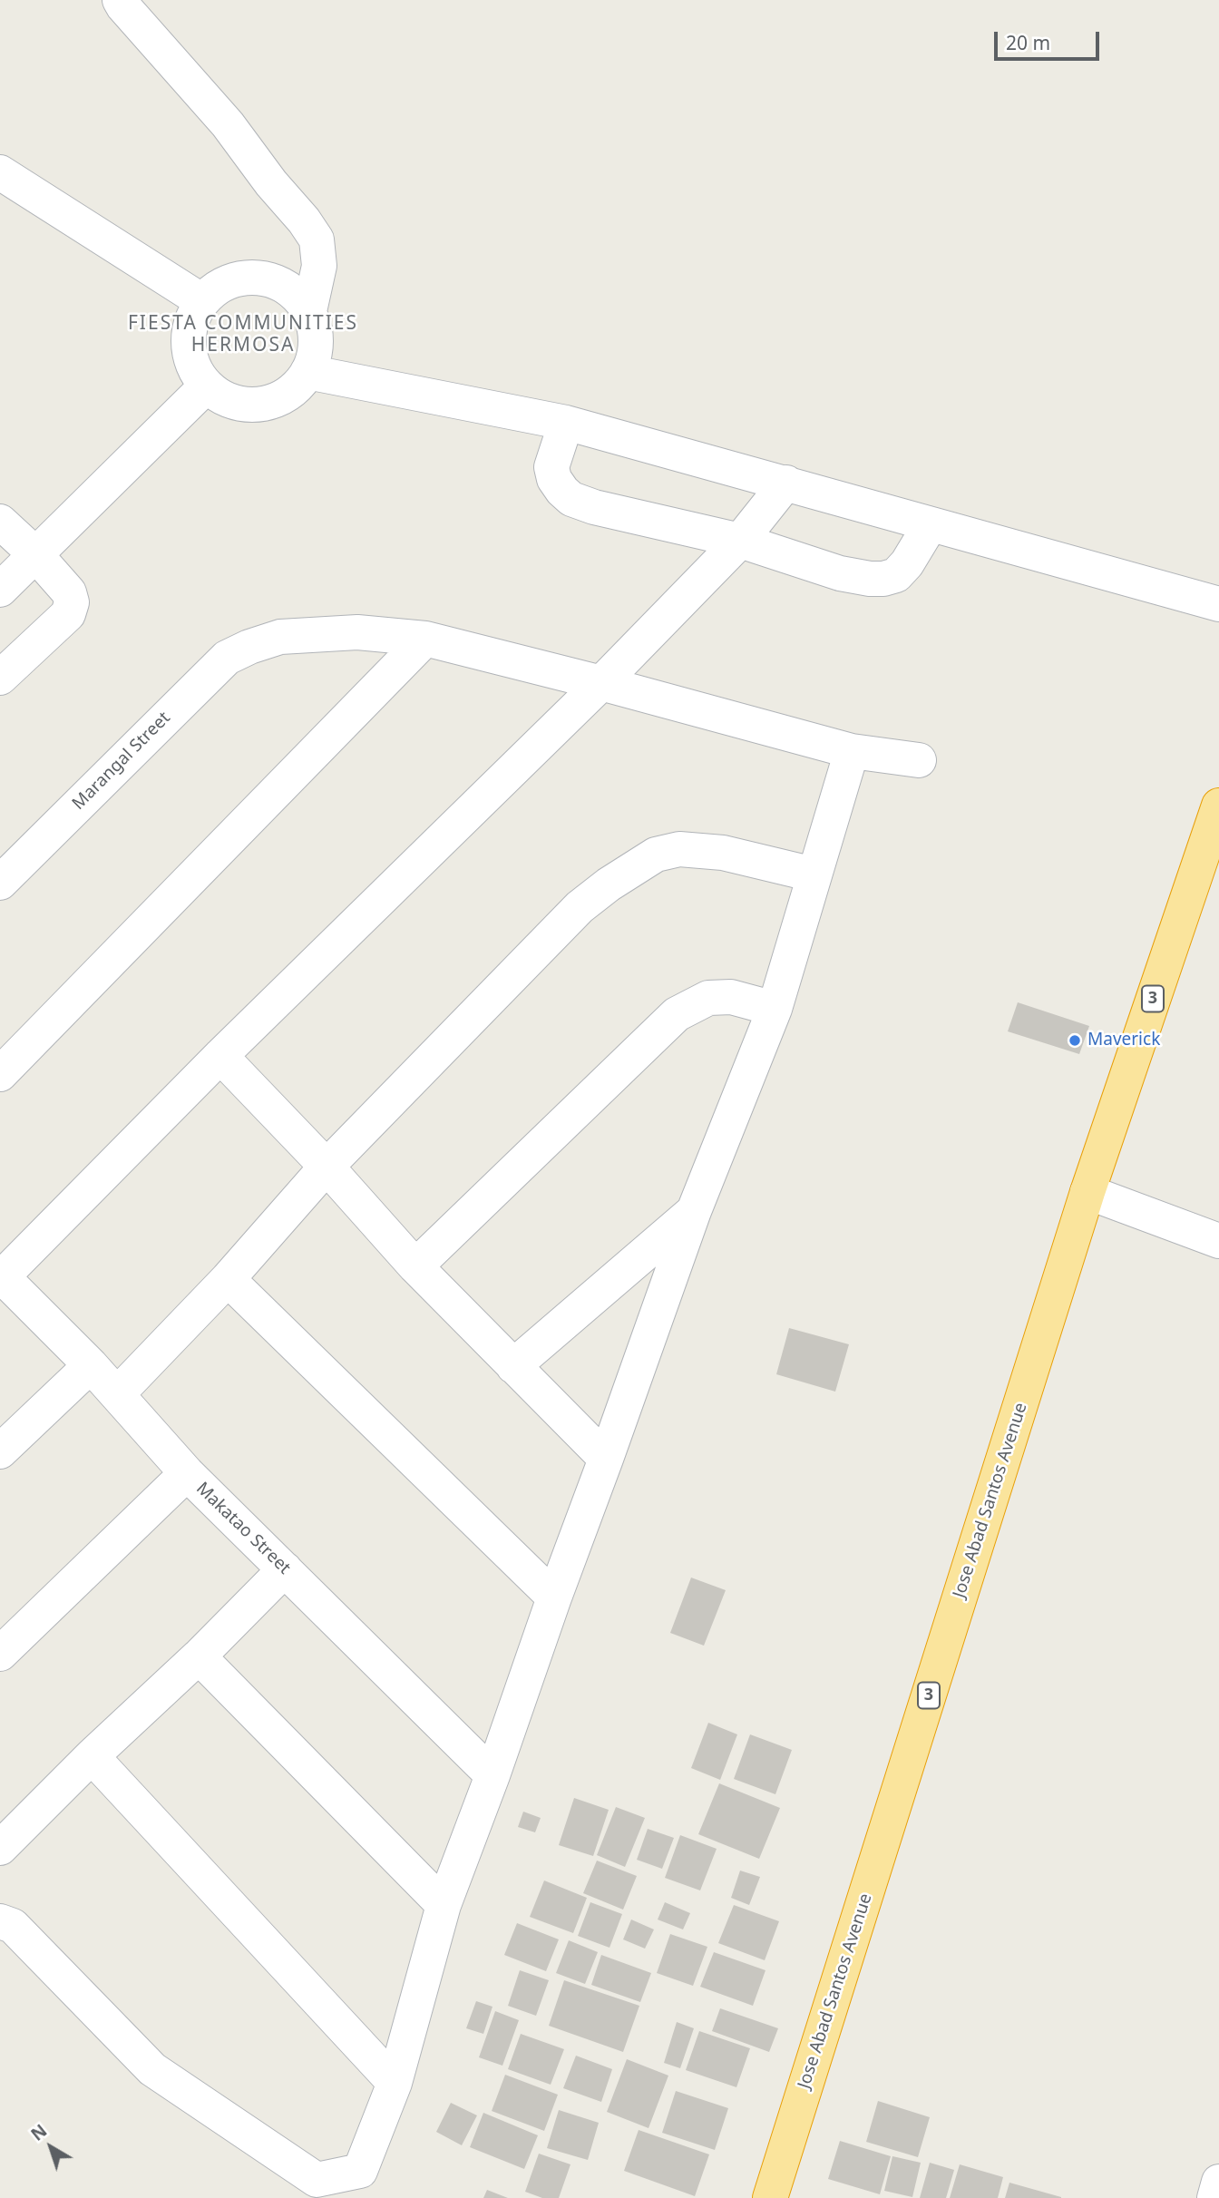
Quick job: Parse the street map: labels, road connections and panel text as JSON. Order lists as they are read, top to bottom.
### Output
{
  "streets": {
    "highway": ["3", "Jose Abad Santos Avenue"],
    "street": ["Marangal Street", "Makatao Street"]
  },
  "districts": ["FIESTA COMMUNITIES HERMOSA"],
  "places": ["Maverick"],
  "scale_bar": "20 m",
  "north": "top left"
}
